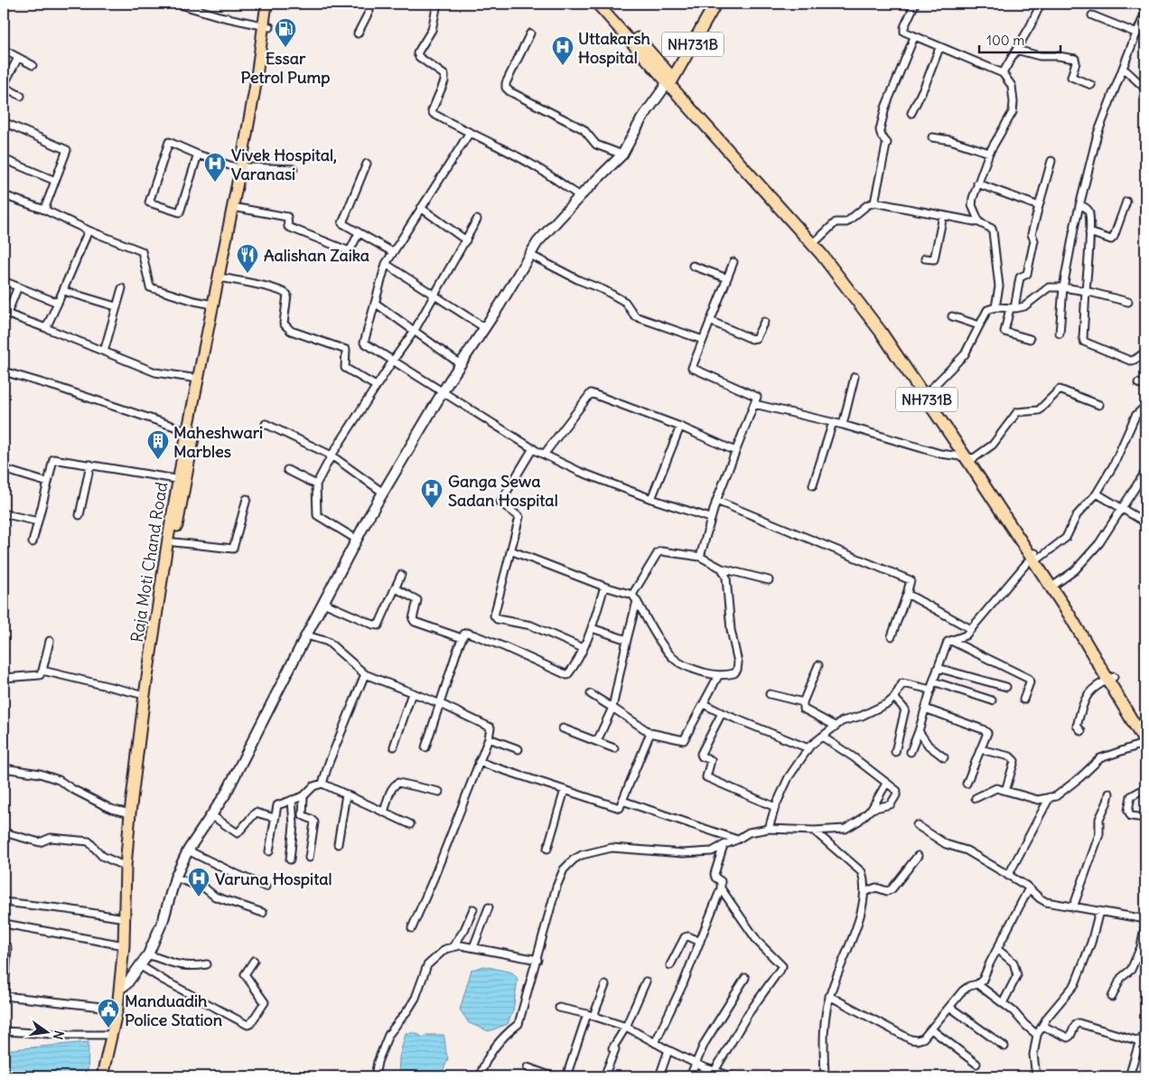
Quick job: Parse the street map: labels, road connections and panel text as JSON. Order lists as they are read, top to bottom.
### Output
{
  "streets": {
    "highway": ["NH731B"],
    "main road": ["Raja Moti Chand Road"]
  },
  "places": {
    "fuel station": ["Essar Petrol Pump"],
    "hospital": [
      "Uttakarsh Hospital",
      "Vivek Hospital, Varanasi",
      "Ganga Sewa Sadan Hospital",
      "Varuna Hospital"
    ],
    "restaurant": ["Aalishan Zaika"],
    "building": ["Maheshwari Marbles"],
    "public building": ["Manduadih Police Station"]
  },
  "scale_bar": "100 m",
  "north": "right"
}
